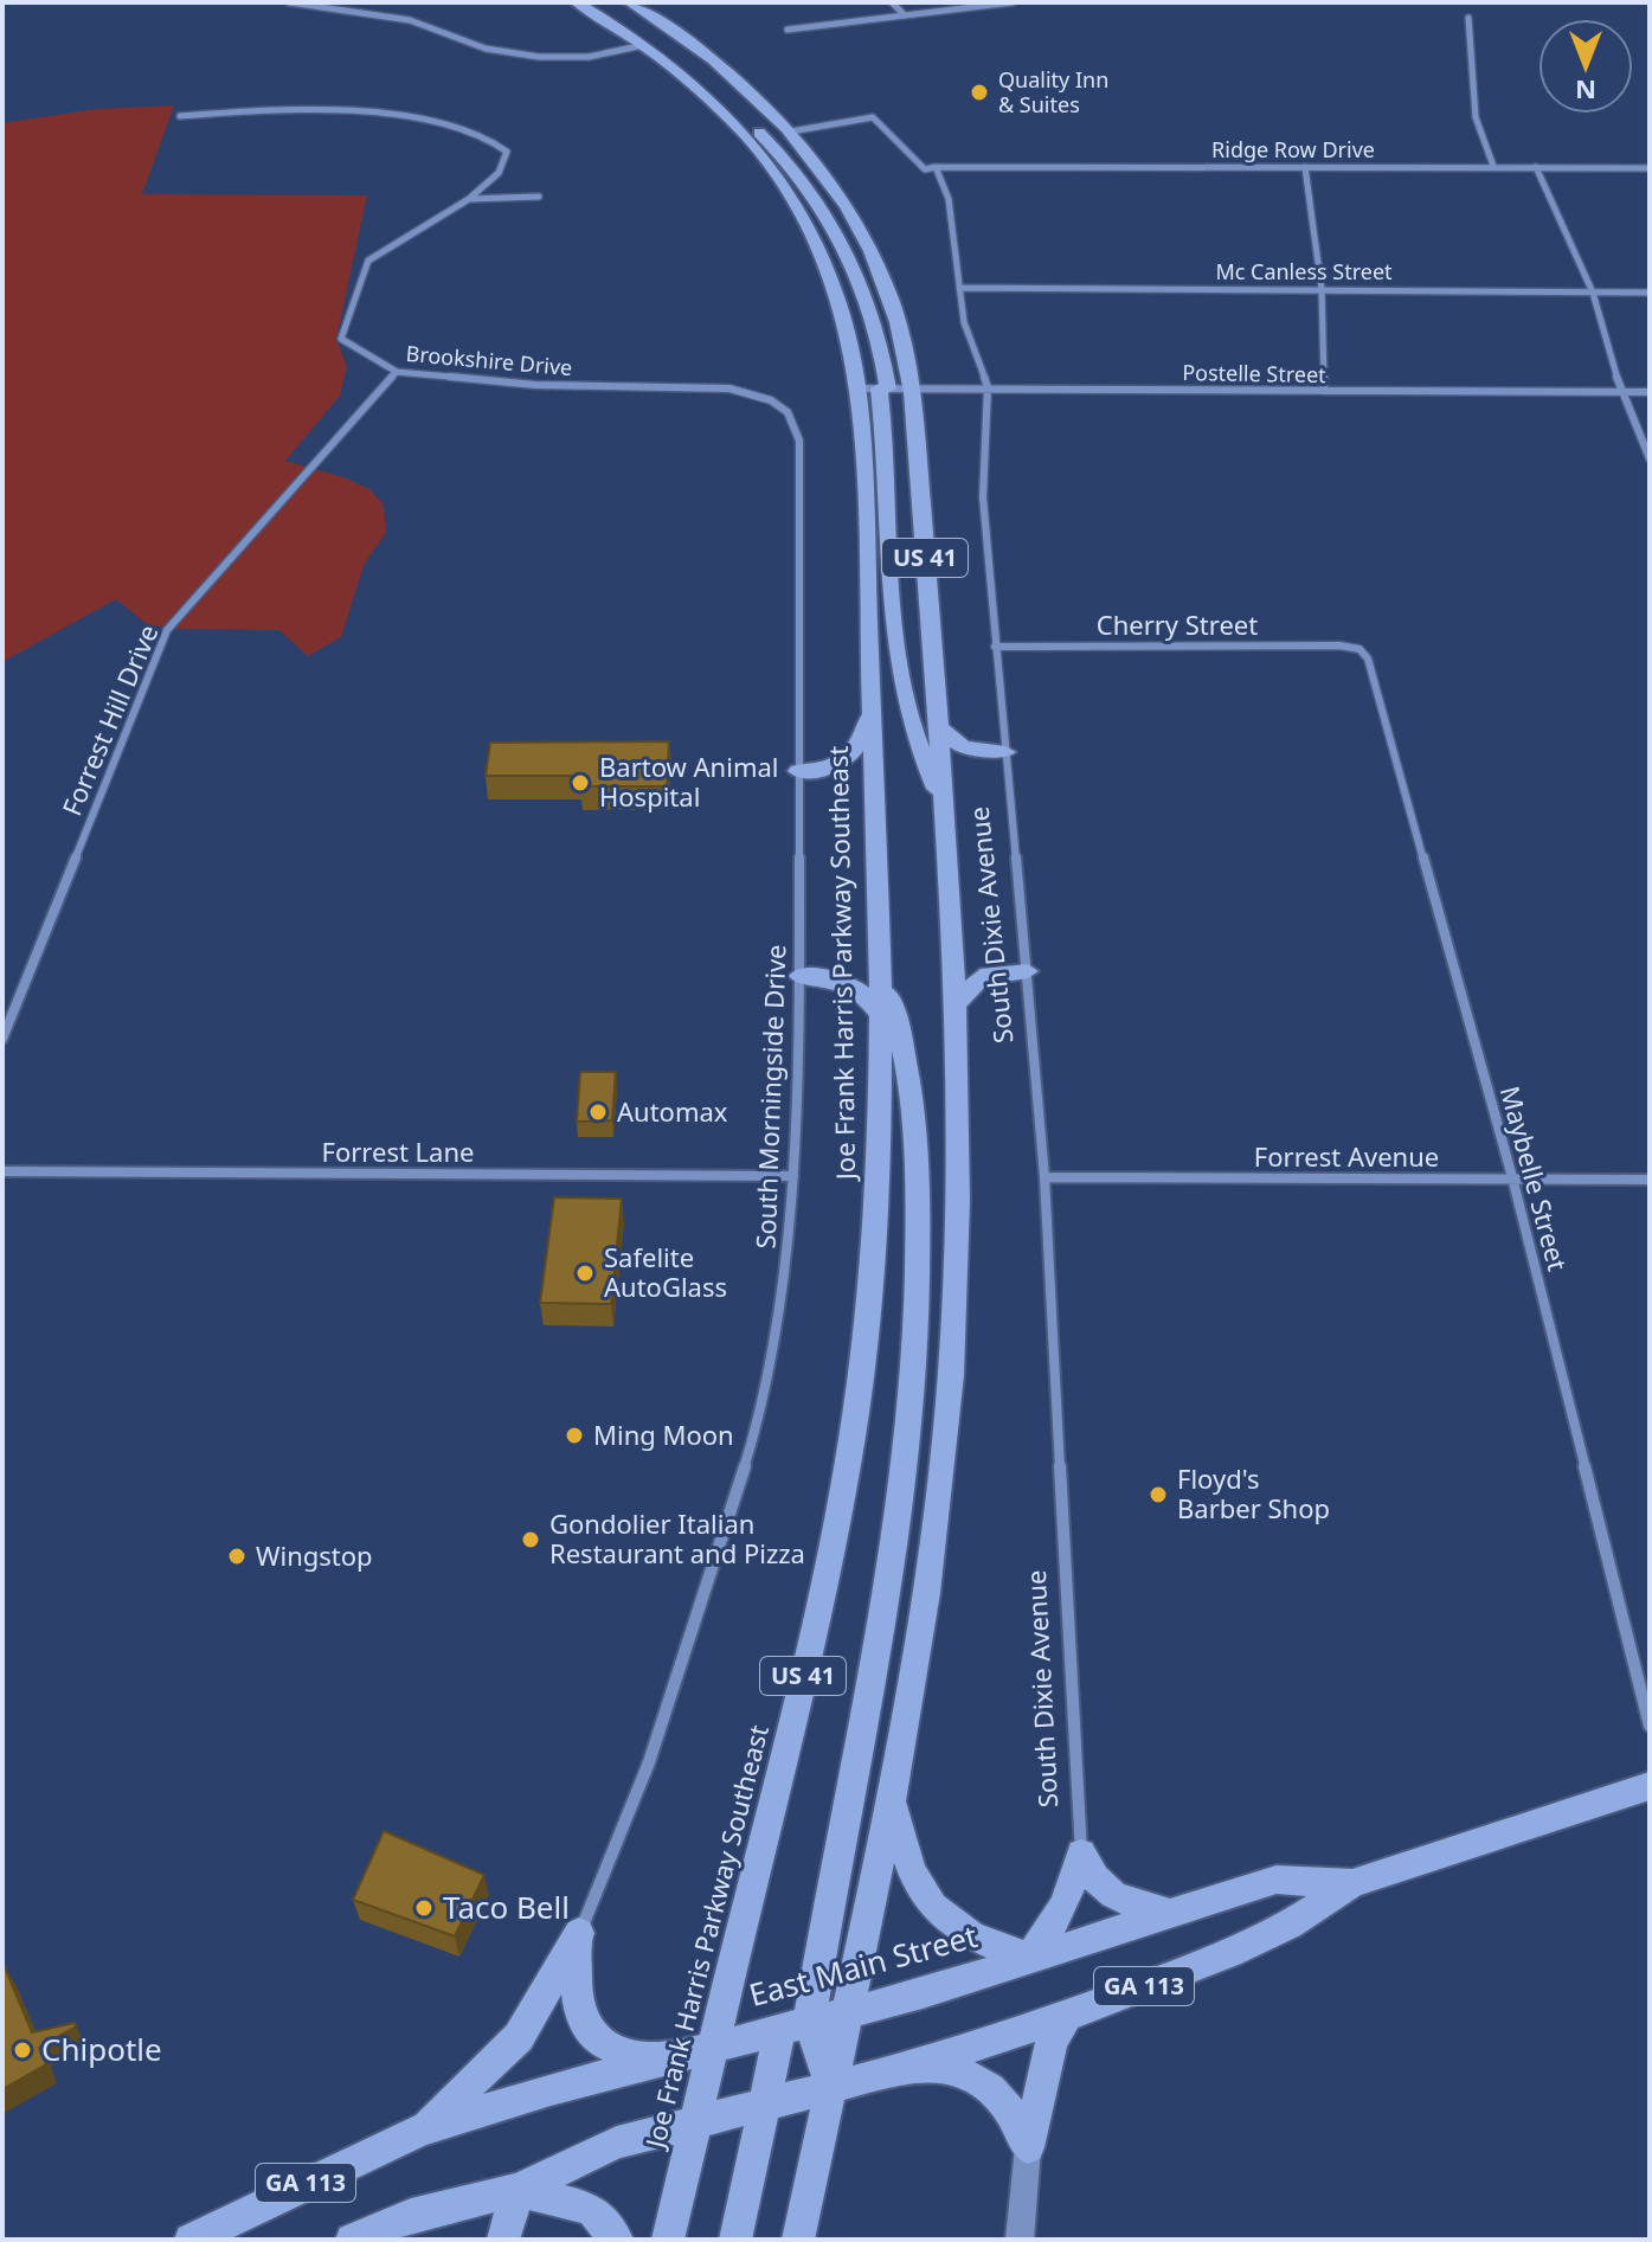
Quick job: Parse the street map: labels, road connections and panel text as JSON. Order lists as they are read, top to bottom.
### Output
{
  "streets": {
    "main road": [
      "US 41",
      "Joe Frank Harris Parkway Southeast",
      "East Main Street",
      "GA 113"
    ],
    "street": [
      "Ridge Row Drive",
      "Mc Canless Street",
      "Brookshire Drive",
      "Postelle Street",
      "Cherry Street",
      "Forrest Hill Drive",
      "South Dixie Avenue",
      "South Morningside Drive",
      "Forrest Lane",
      "Forrest Avenue",
      "Maybelle Street"
    ]
  },
  "crossings": [
    ["Ridge Row Drive", "South Dixie Avenue"],
    ["Mc Canless Street", "South Dixie Avenue"],
    ["Brookshire Drive", "Forrest Hill Drive"],
    ["Brookshire Drive", "South Morningside Drive"],
    ["Postelle Street", "US 41"],
    ["Postelle Street", "South Dixie Avenue"],
    ["Postelle Street", "Joe Frank Harris Parkway Southeast"],
    ["US 41", "East Main Street"],
    ["Cherry Street", "South Dixie Avenue"],
    ["Cherry Street", "Maybelle Street"],
    ["South Dixie Avenue", "Forrest Avenue"],
    ["Joe Frank Harris Parkway Southeast", "East Main Street"],
    ["South Morningside Drive", "Forrest Lane"],
    ["Forrest Avenue", "Maybelle Street"]
  ],
  "places": [
    "Quality Inn & Suites",
    "Bartow Animal Hospital",
    "Automax",
    "Safelite AutoGlass",
    "Ming Moon",
    "Floyd's Barber Shop",
    "Gondolier Italian Restaurant and Pizza",
    "Wingstop",
    "Taco Bell",
    "Chipotle"
  ],
  "north": "bottom"
}
